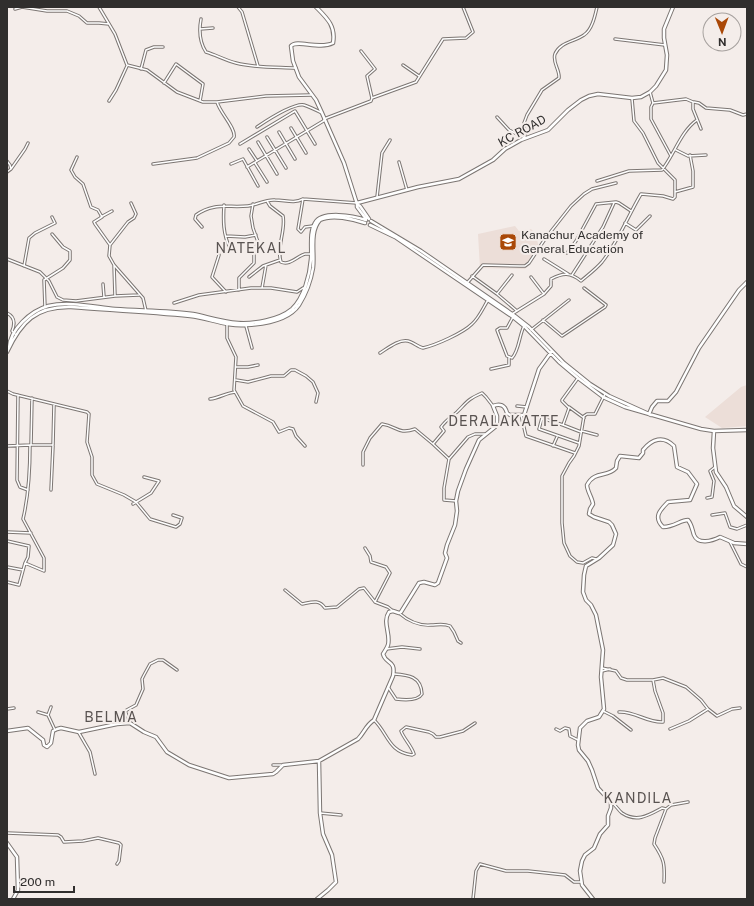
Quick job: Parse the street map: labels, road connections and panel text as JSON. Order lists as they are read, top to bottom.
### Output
{
  "streets": {
    "main road": ["KC ROAD"]
  },
  "districts": [
    "NATEKAL",
    "DERALAKATTE",
    "BELMA",
    "KANDILA"
  ],
  "places": {
    "school or university": ["Kanachur Academy of General Education"]
  },
  "scale_bar": "200 m",
  "north": "bottom"
}
